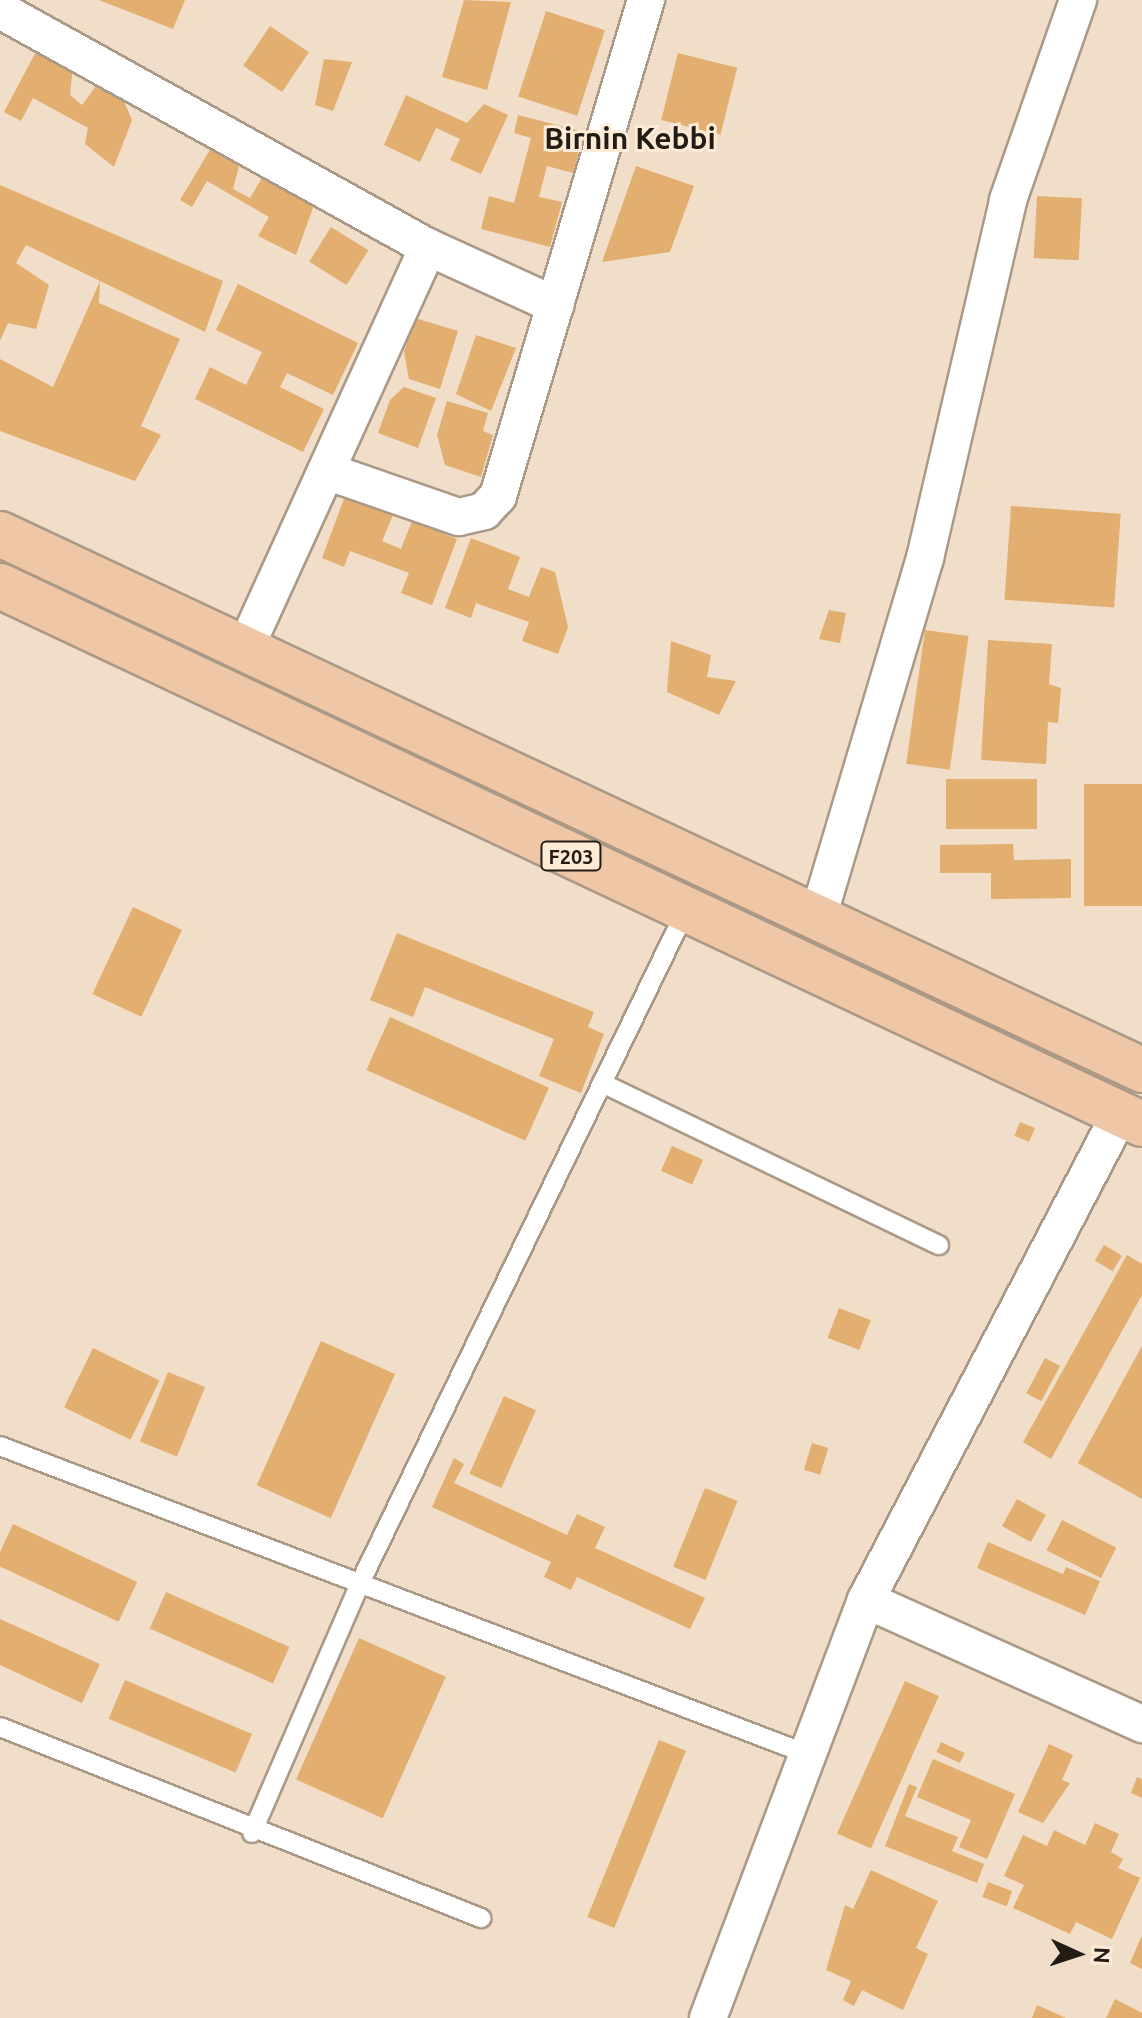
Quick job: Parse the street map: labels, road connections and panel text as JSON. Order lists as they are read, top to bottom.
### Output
{
  "streets": {
    "main road": ["F203"]
  },
  "districts": ["Birnin Kebbi"],
  "north": "right"
}
